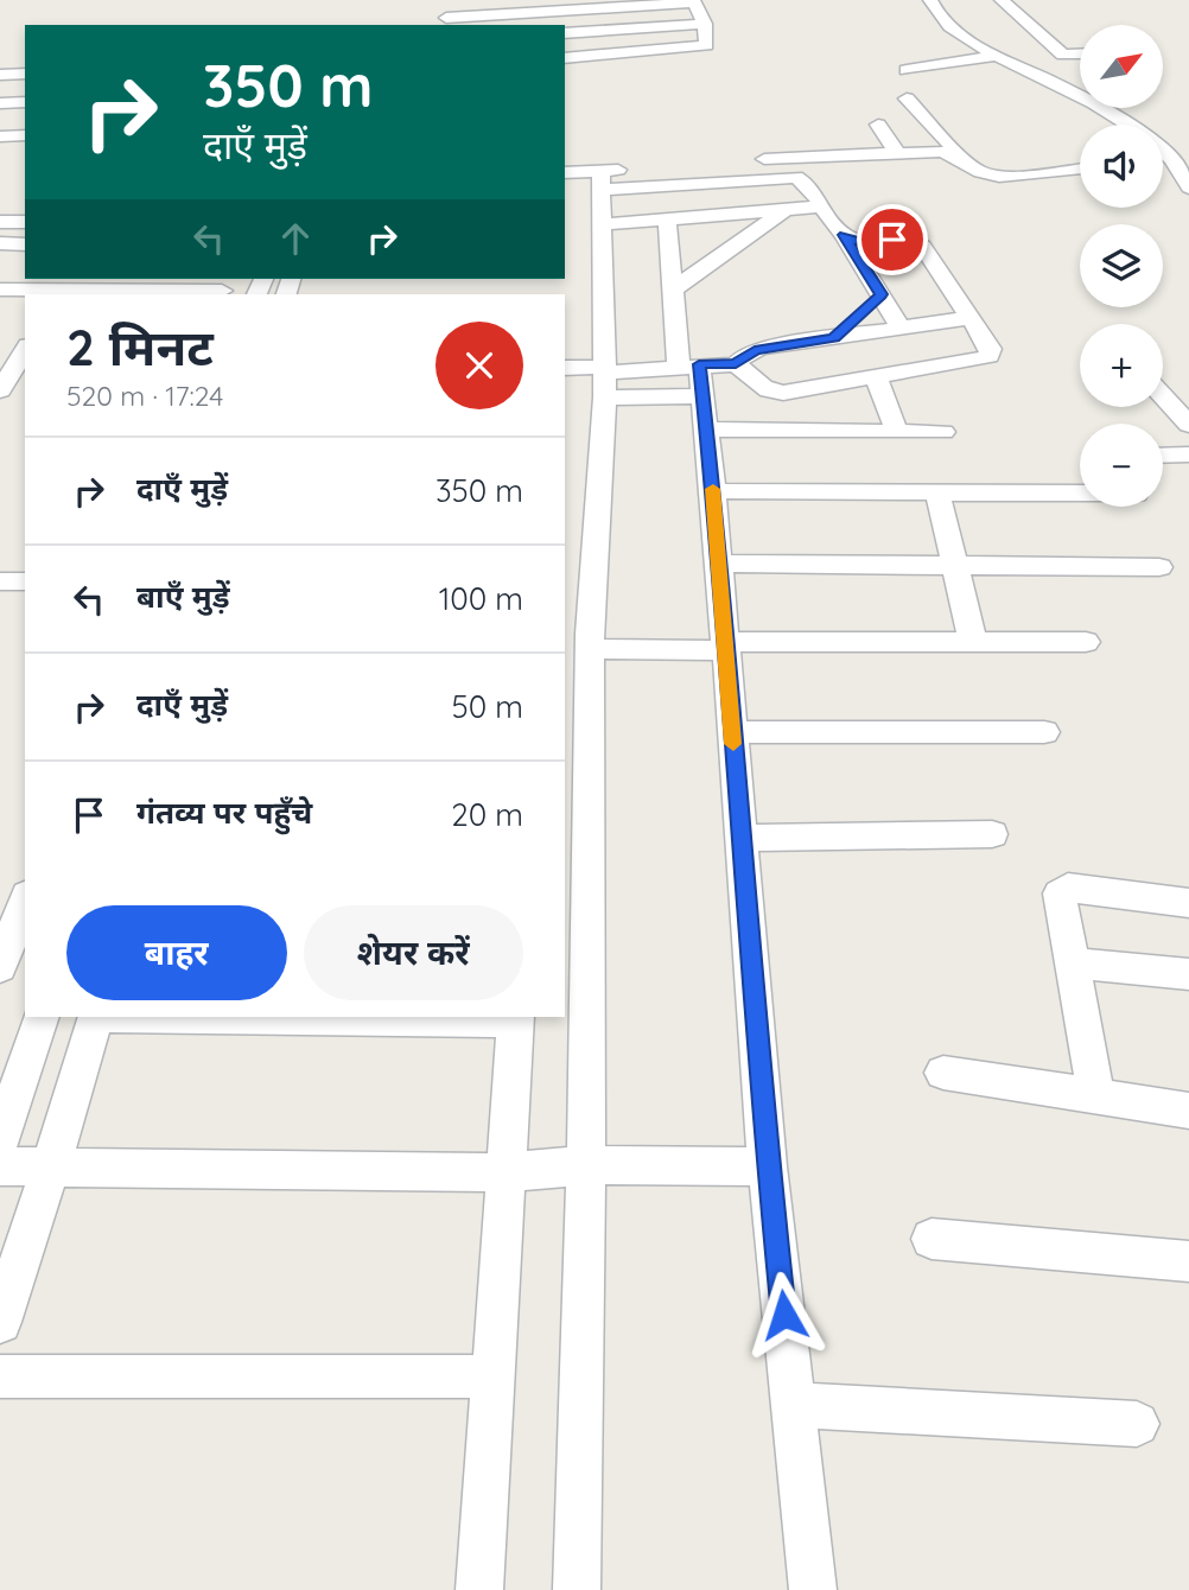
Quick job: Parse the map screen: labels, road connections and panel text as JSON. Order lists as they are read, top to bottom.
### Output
{
  "north": "top right",
  "page": {
    "map_buttons": ["+", "−"],
    "turn": ["350 m", "दाएँ मुड़ें"],
    "heading": ["2 मिनट", "520 m · 17:24"],
    "list": [
      {
        "name": "दाएँ मुड़ें",
        "value": "350 m"
      },
      {
        "name": "बाएँ मुड़ें",
        "value": "100 m"
      },
      {
        "name": "दाएँ मुड़ें",
        "value": "50 m"
      },
      {
        "name": "गंतव्य पर पहुँचे",
        "value": "20 m"
      }
    ],
    "buttons": ["बाहर", "शेयर करें"]
  }
}
